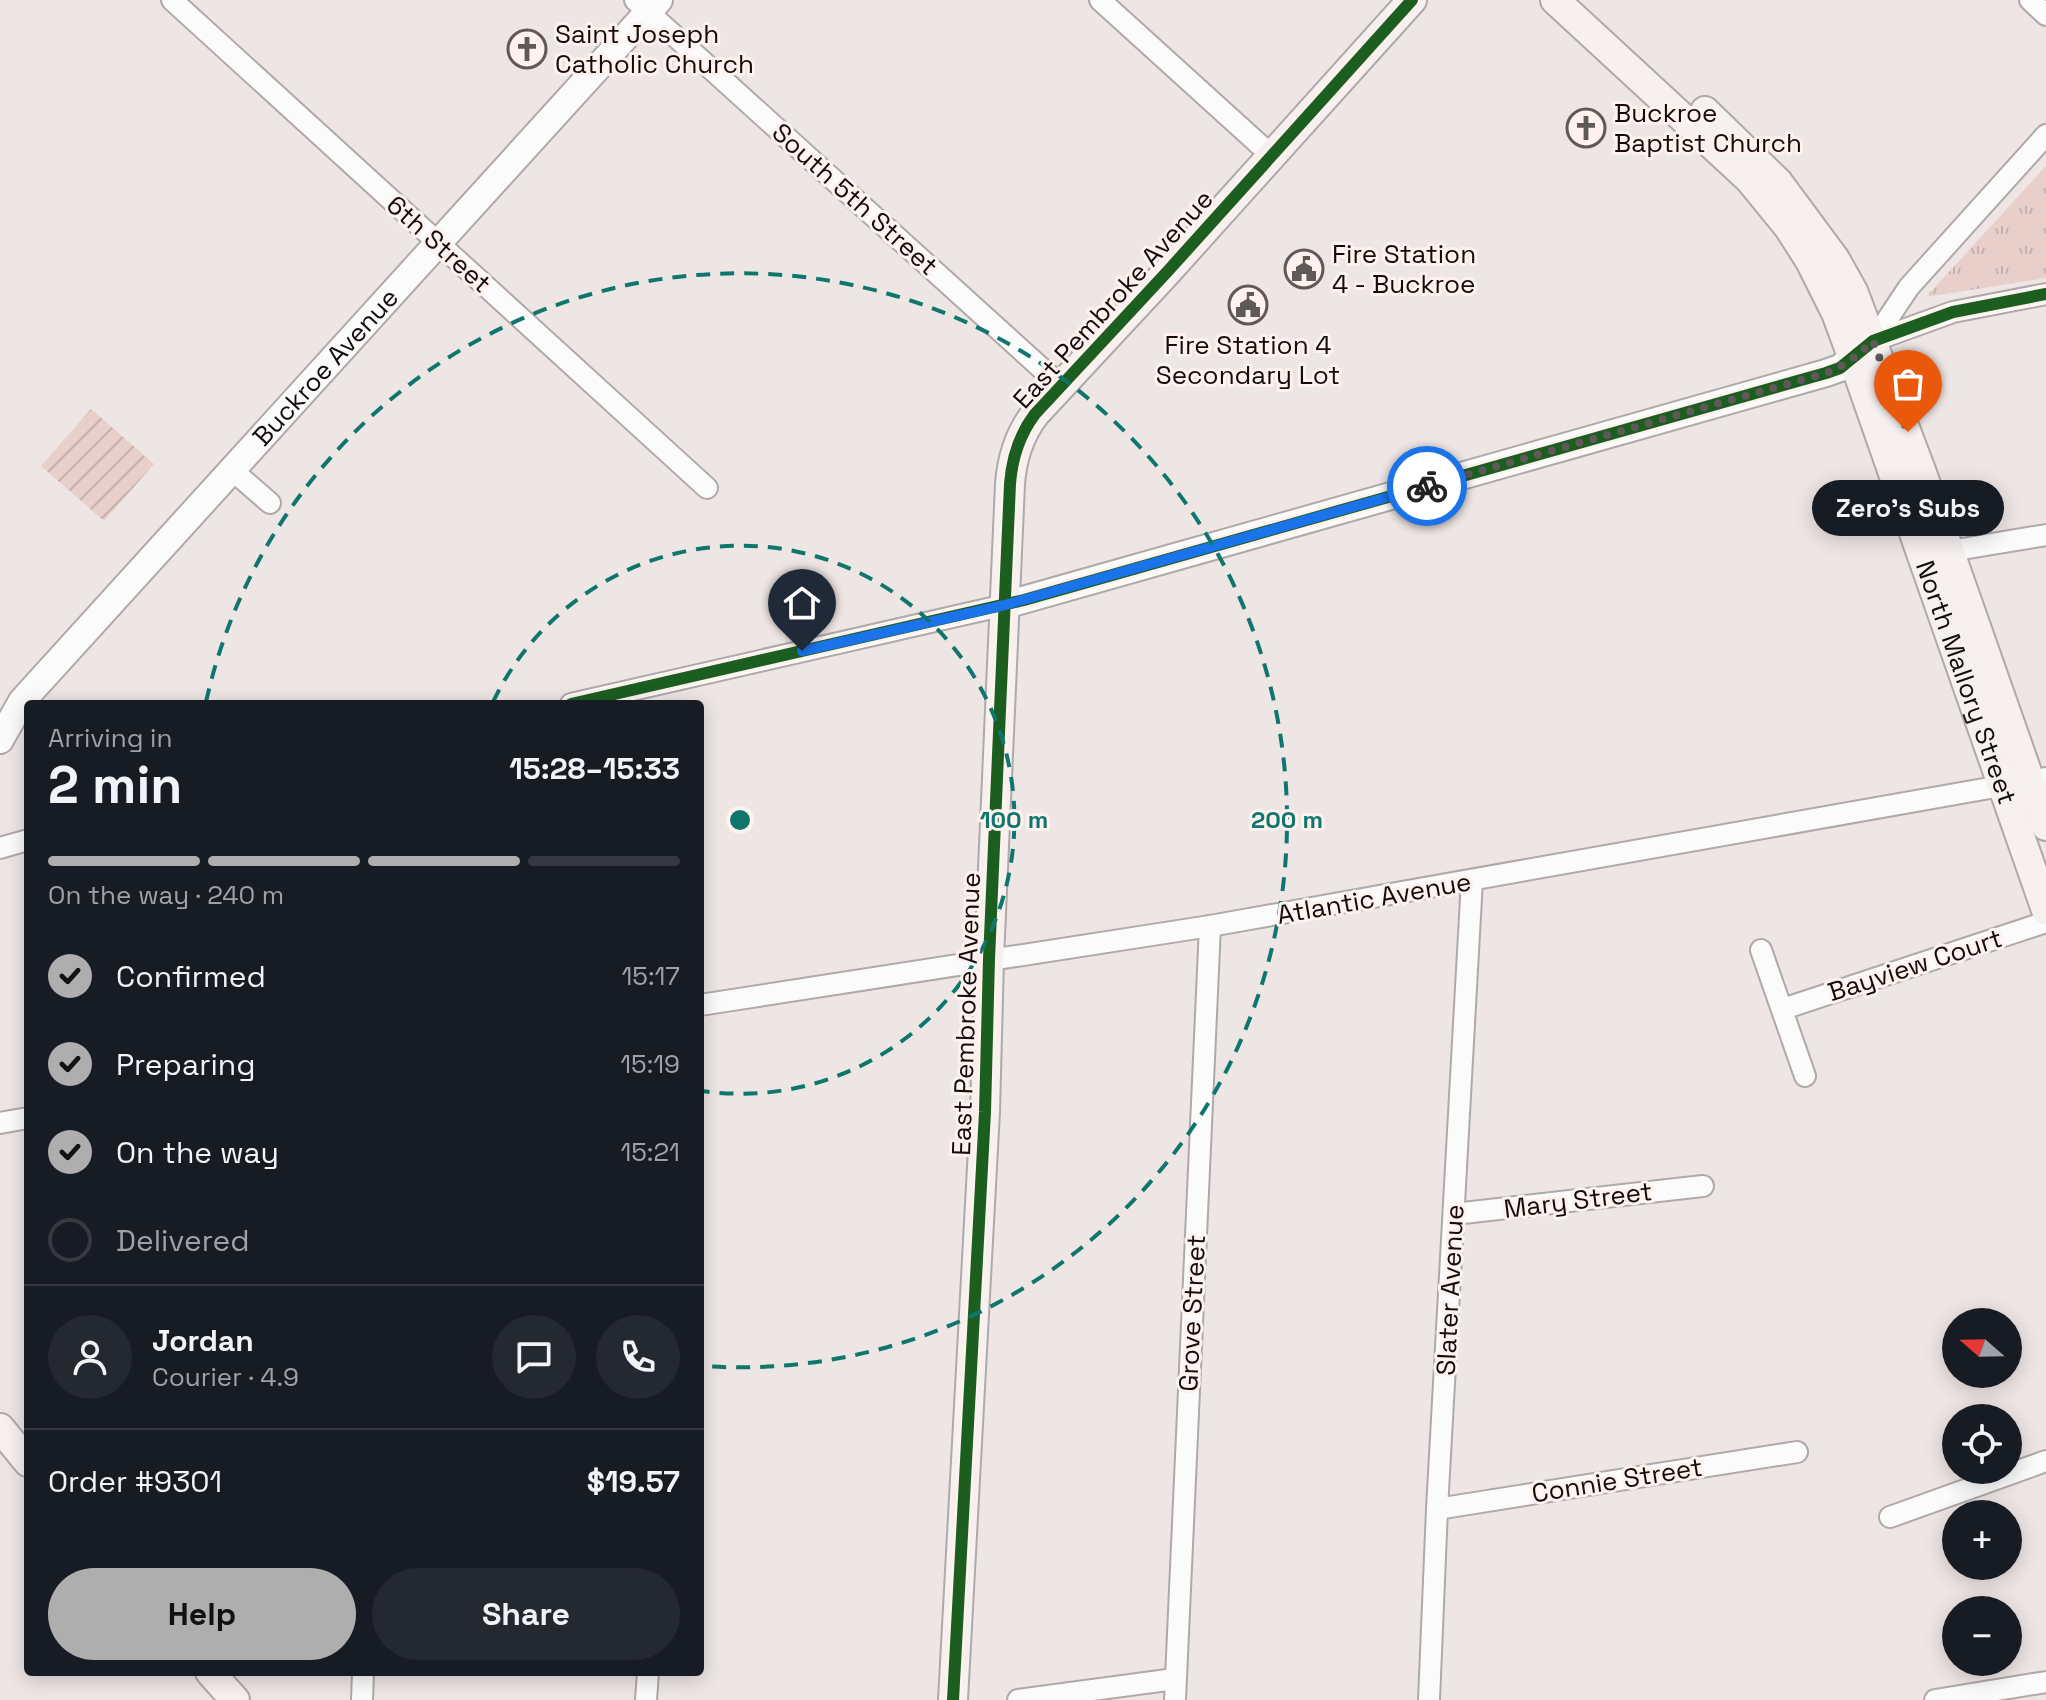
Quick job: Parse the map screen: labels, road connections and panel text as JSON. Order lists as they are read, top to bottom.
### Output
{
  "streets": {
    "main road": ["East Pembroke Avenue", "North Mallory Street"],
    "street": [
      "South 5th Street",
      "6th Street",
      "Buckroe Avenue",
      "Atlantic Avenue",
      "Bayview Court",
      "Mary Street",
      "Slater Avenue",
      "Grove Street",
      "Connie Street"
    ]
  },
  "crossings": [
    ["South 5th Street", "East Pembroke Avenue"],
    ["South 5th Street", "Buckroe Avenue"],
    ["6th Street", "Buckroe Avenue"],
    ["East Pembroke Avenue", "Atlantic Avenue"],
    ["North Mallory Street", "Atlantic Avenue"],
    ["Atlantic Avenue", "Slater Avenue"],
    ["Atlantic Avenue", "Grove Street"],
    ["Mary Street", "Slater Avenue"],
    ["Slater Avenue", "Connie Street"]
  ],
  "places": {
    "church": ["Saint Joseph Catholic Church", "Buckroe Baptist Church"],
    "public building": ["Fire Station 4 - Buckroe", "Fire Station 4 Secondary Lot"],
    "other": ["Zero's Subs"]
  },
  "north": "left",
  "page": {
    "bubble": "Zero's Subs",
    "heading": ["2 min", "Arriving in", "15:28–15:33"],
    "panel": [
      "Jordan",
      "Courier · 4.9",
      "Order #9301",
      "$19.57"
    ],
    "bar": "On the way · 240 m",
    "list": [
      ["Confirmed", "15:17"],
      ["Preparing", "15:19"],
      ["On the way", "15:21"],
      "Delivered"
    ],
    "map_buttons": ["+", "−"],
    "buttons": ["Help", "Share"]
  },
  "rings": ["100 m", "200 m"]
}
